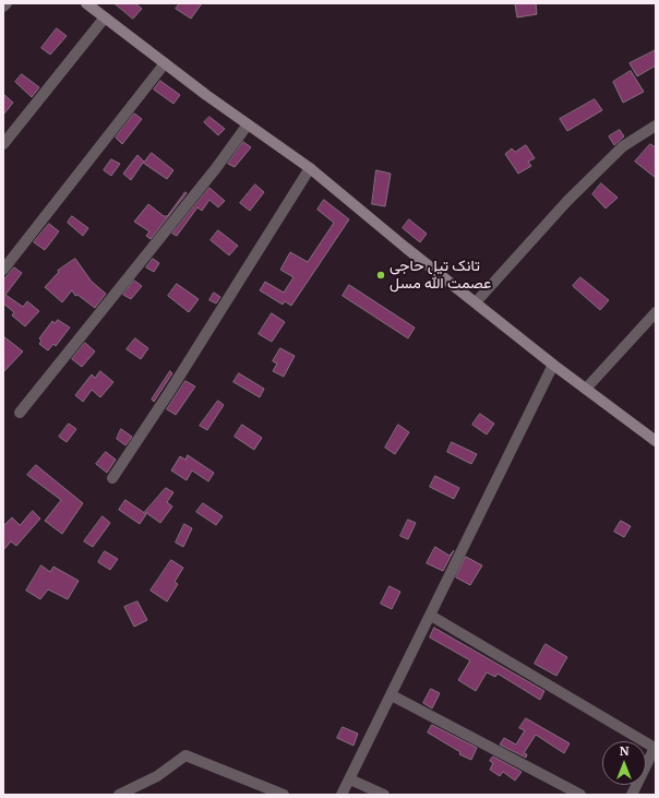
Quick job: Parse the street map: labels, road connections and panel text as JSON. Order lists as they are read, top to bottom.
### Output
{
  "places": ["تانک تیل حاجی عصمت الله مسل"],
  "north": "top"
}
